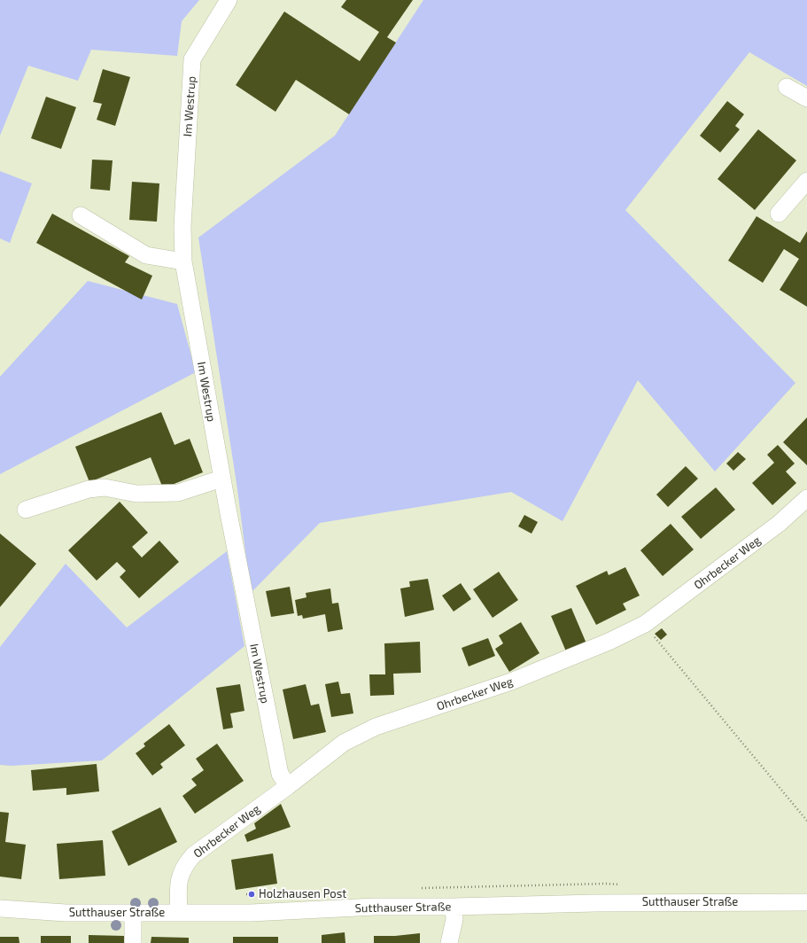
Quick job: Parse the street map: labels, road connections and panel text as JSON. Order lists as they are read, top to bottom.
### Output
{
  "streets": {
    "street": ["Im Westrup", "Ohrbecker Weg", "Sutthauser Straße"]
  },
  "crossings": [
    ["Im Westrup", "Ohrbecker Weg"],
    ["Ohrbecker Weg", "Sutthauser Straße"]
  ],
  "places": ["Holzhausen Post"]
}
